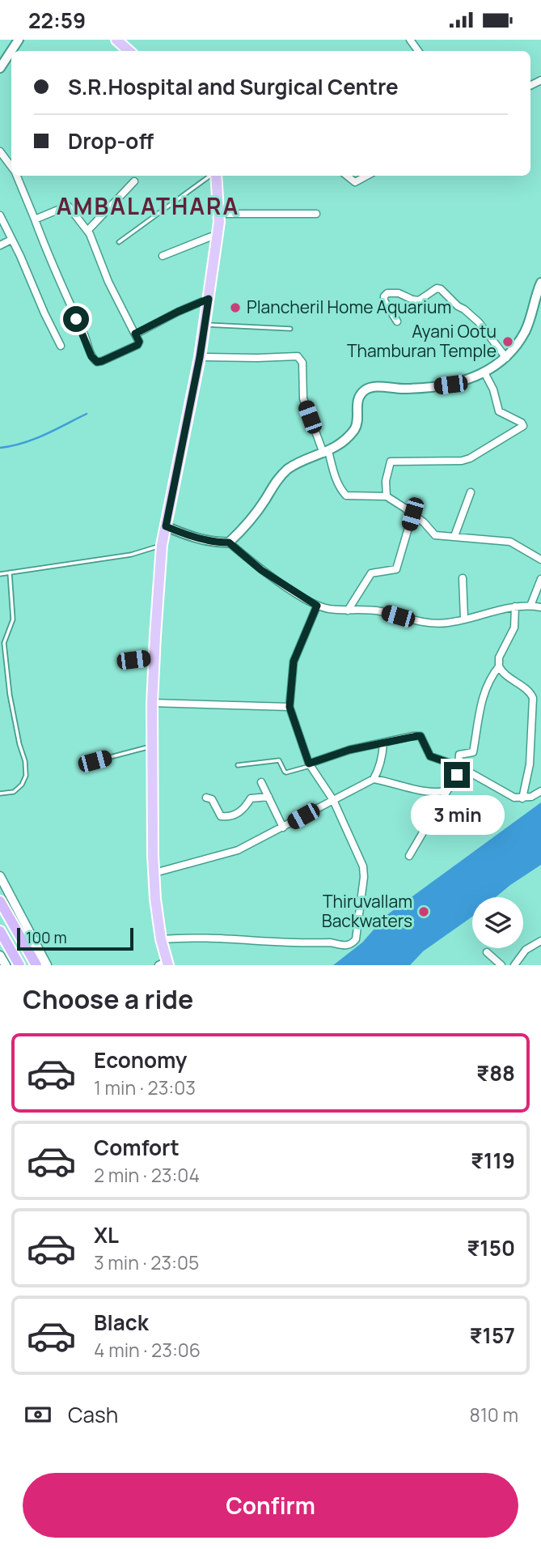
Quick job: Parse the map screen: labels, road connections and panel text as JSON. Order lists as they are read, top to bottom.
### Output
{
  "districts": ["AMBALATHARA"],
  "places": ["Plancheril Home Aquarium", "Ayani Ootu Thamburan Temple", "Thiruvallam Backwaters"],
  "scale_bar": "100 m",
  "page": {
    "status": "22:59",
    "banner": ["S.R.Hospital and Surgical Centre", "Drop-off"],
    "bubble": "3 min",
    "scale": "100 m",
    "heading": "Choose a ride",
    "list": [
      {
        "name": "Economy",
        "note": "1 min · 23:03",
        "value": "₹88"
      },
      {
        "name": "Comfort",
        "note": "2 min · 23:04",
        "value": "₹119"
      },
      {
        "name": "XL",
        "note": "3 min · 23:05",
        "value": "₹150"
      },
      {
        "name": "Black",
        "note": "4 min · 23:06",
        "value": "₹157"
      }
    ],
    "pay": ["Cash", "810 m"],
    "buttons": "Confirm"
  }
}
